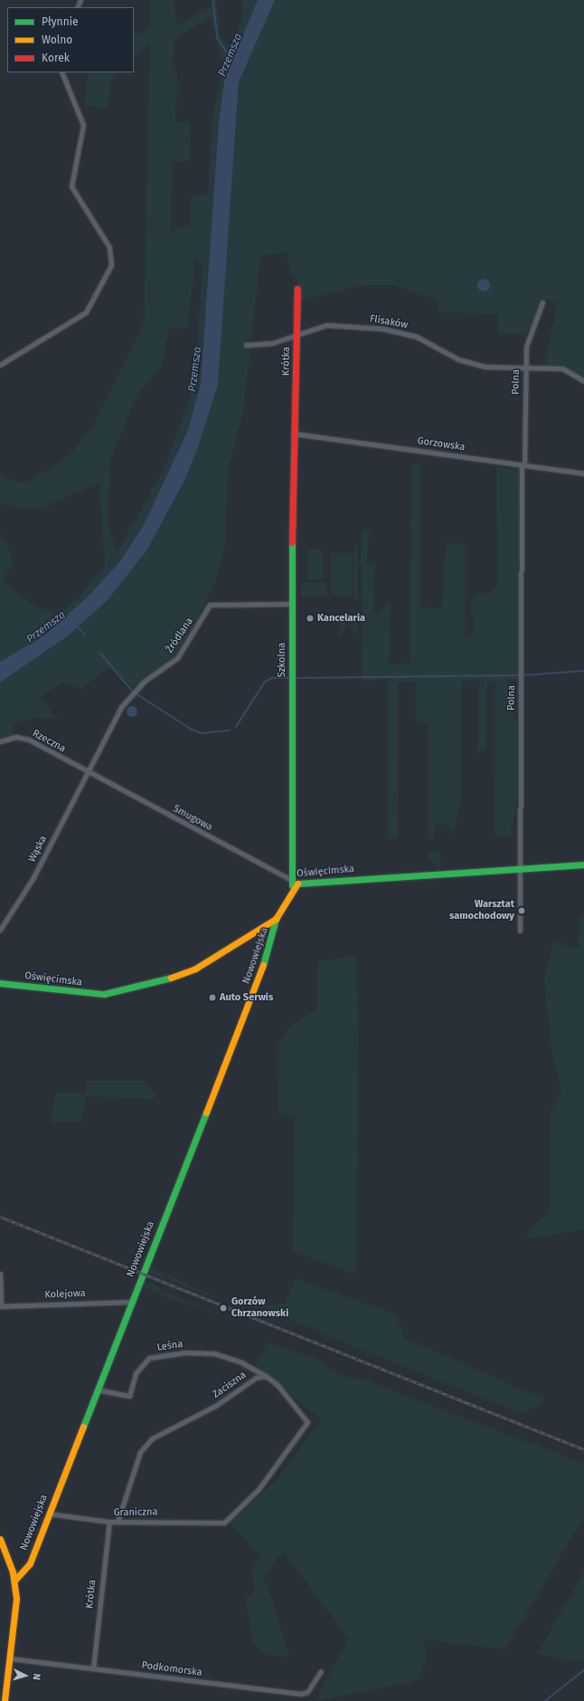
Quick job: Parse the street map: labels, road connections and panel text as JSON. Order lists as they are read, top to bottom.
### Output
{
  "streets": {
    "street": [
      "Flisaków",
      "Krótka",
      "Polna",
      "Gorzowska",
      "Źródlana",
      "Szkolna",
      "Rzeczna",
      "Smugowa",
      "Wąska",
      "Oświęcimska",
      "Nowowiejska",
      "Kolejowa",
      "Leśna",
      "Zaciszna",
      "Graniczna",
      "Podkomorska"
    ]
  },
  "crossings": [
    ["Flisaków", "Krótka"],
    ["Flisaków", "Polna"],
    ["Krótka", "Gorzowska"],
    ["Krótka", "Szkolna"],
    ["Krótka", "Graniczna"],
    ["Krótka", "Podkomorska"],
    ["Polna", "Gorzowska"],
    ["Polna", "Oświęcimska"],
    ["Gorzowska", "Szkolna"],
    ["Źródlana", "Szkolna"],
    ["Źródlana", "Rzeczna"],
    ["Źródlana", "Smugowa"],
    ["Źródlana", "Wąska"],
    ["Szkolna", "Smugowa"],
    ["Szkolna", "Oświęcimska"],
    ["Rzeczna", "Smugowa"],
    ["Rzeczna", "Wąska"],
    ["Smugowa", "Wąska"],
    ["Smugowa", "Oświęcimska"],
    ["Oświęcimska", "Nowowiejska"],
    ["Nowowiejska", "Kolejowa"],
    ["Nowowiejska", "Leśna"],
    ["Nowowiejska", "Graniczna"],
    ["Leśna", "Zaciszna"],
    ["Leśna", "Graniczna"],
    ["Zaciszna", "Graniczna"]
  ],
  "water": ["Przemsza"],
  "places": [
    "Kancelaria",
    "Warsztat samochodowy",
    "Auto Serwis",
    "Gorzów Chrzanowski"
  ],
  "legend": ["Płynnie", "Wolno", "Korek"],
  "north": "right"
}
